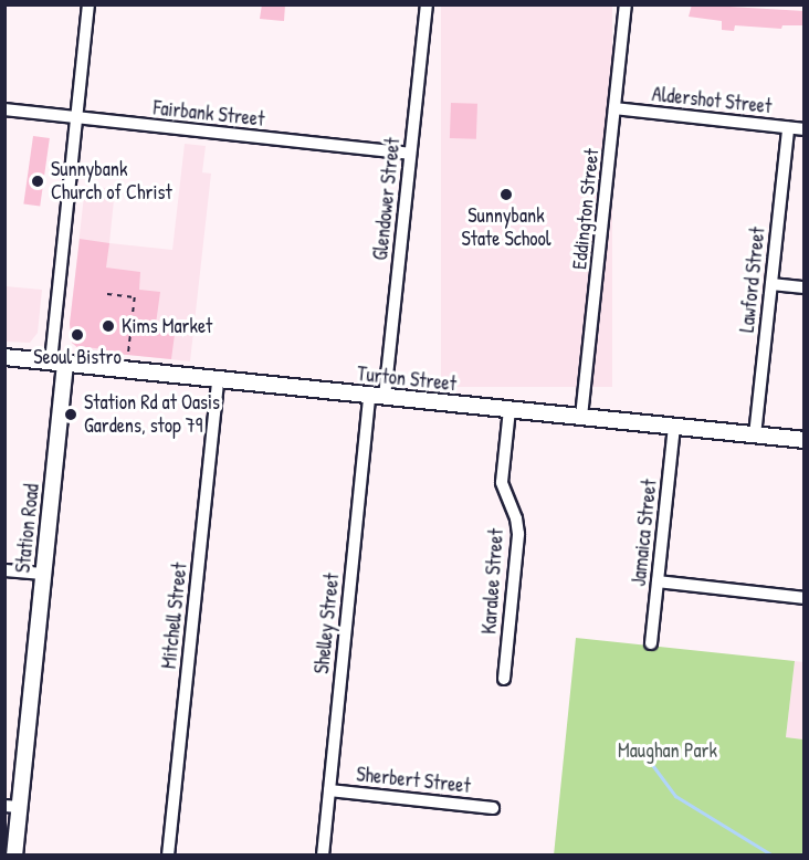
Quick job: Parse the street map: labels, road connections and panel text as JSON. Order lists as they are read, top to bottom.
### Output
{
  "streets": {
    "street": [
      "Aldershot Street",
      "Fairbank Street",
      "Glendower Street",
      "Eddington Street",
      "Lawford Street",
      "Turton Street",
      "Station Road",
      "Jamaica Street",
      "Karalee Street",
      "Mitchell Street",
      "Shelley Street",
      "Sherbert Street"
    ]
  },
  "crossings": [
    ["Aldershot Street", "Eddington Street"],
    ["Aldershot Street", "Lawford Street"],
    ["Fairbank Street", "Glendower Street"],
    ["Fairbank Street", "Station Road"],
    ["Glendower Street", "Turton Street"],
    ["Eddington Street", "Turton Street"],
    ["Lawford Street", "Turton Street"],
    ["Turton Street", "Station Road"],
    ["Turton Street", "Jamaica Street"],
    ["Turton Street", "Karalee Street"],
    ["Turton Street", "Mitchell Street"],
    ["Turton Street", "Shelley Street"],
    ["Shelley Street", "Sherbert Street"]
  ],
  "parks": ["Maughan Park"],
  "places": [
    "Sunnybank Church of Christ",
    "Sunnybank State School",
    "Kims Market",
    "Seoul Bistro",
    "Station Rd at Oasis Gardens, stop 79"
  ]
}
